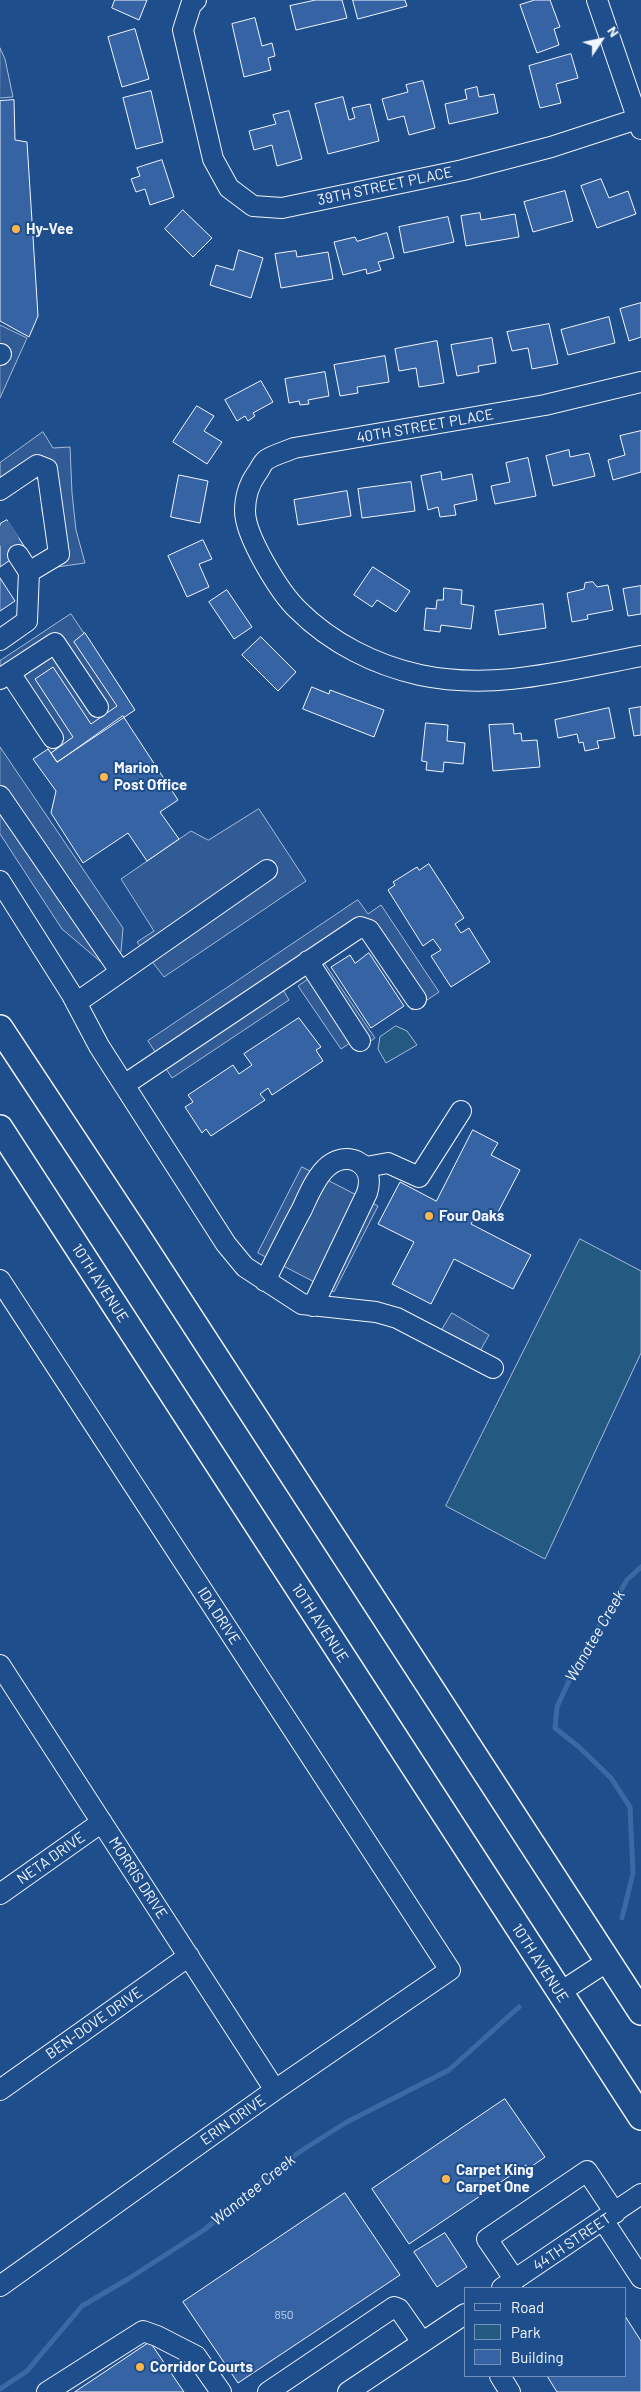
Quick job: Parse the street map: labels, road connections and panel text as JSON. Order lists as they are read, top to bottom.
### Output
{
  "streets": {
    "main road": ["10TH AVENUE"],
    "street": [
      "39TH STREET PLACE",
      "40TH STREET PLACE",
      "IDA DRIVE",
      "NETA DRIVE",
      "MORRIS DRIVE",
      "BEN-DOVE DRIVE",
      "ERIN DRIVE",
      "44TH STREET"
    ]
  },
  "crossings": [
    ["IDA DRIVE", "ERIN DRIVE"],
    ["NETA DRIVE", "MORRIS DRIVE"],
    ["MORRIS DRIVE", "BEN-DOVE DRIVE"],
    ["MORRIS DRIVE", "ERIN DRIVE"]
  ],
  "water": ["Wanatee Creek"],
  "places": [
    "Hy-Vee",
    "Marion Post Office",
    "Four Oaks",
    "Carpet King Carpet One",
    "Corridor Courts"
  ],
  "house_numbers": ["850"],
  "legend": ["Road", "Park", "Building"],
  "north": "top right"
}
